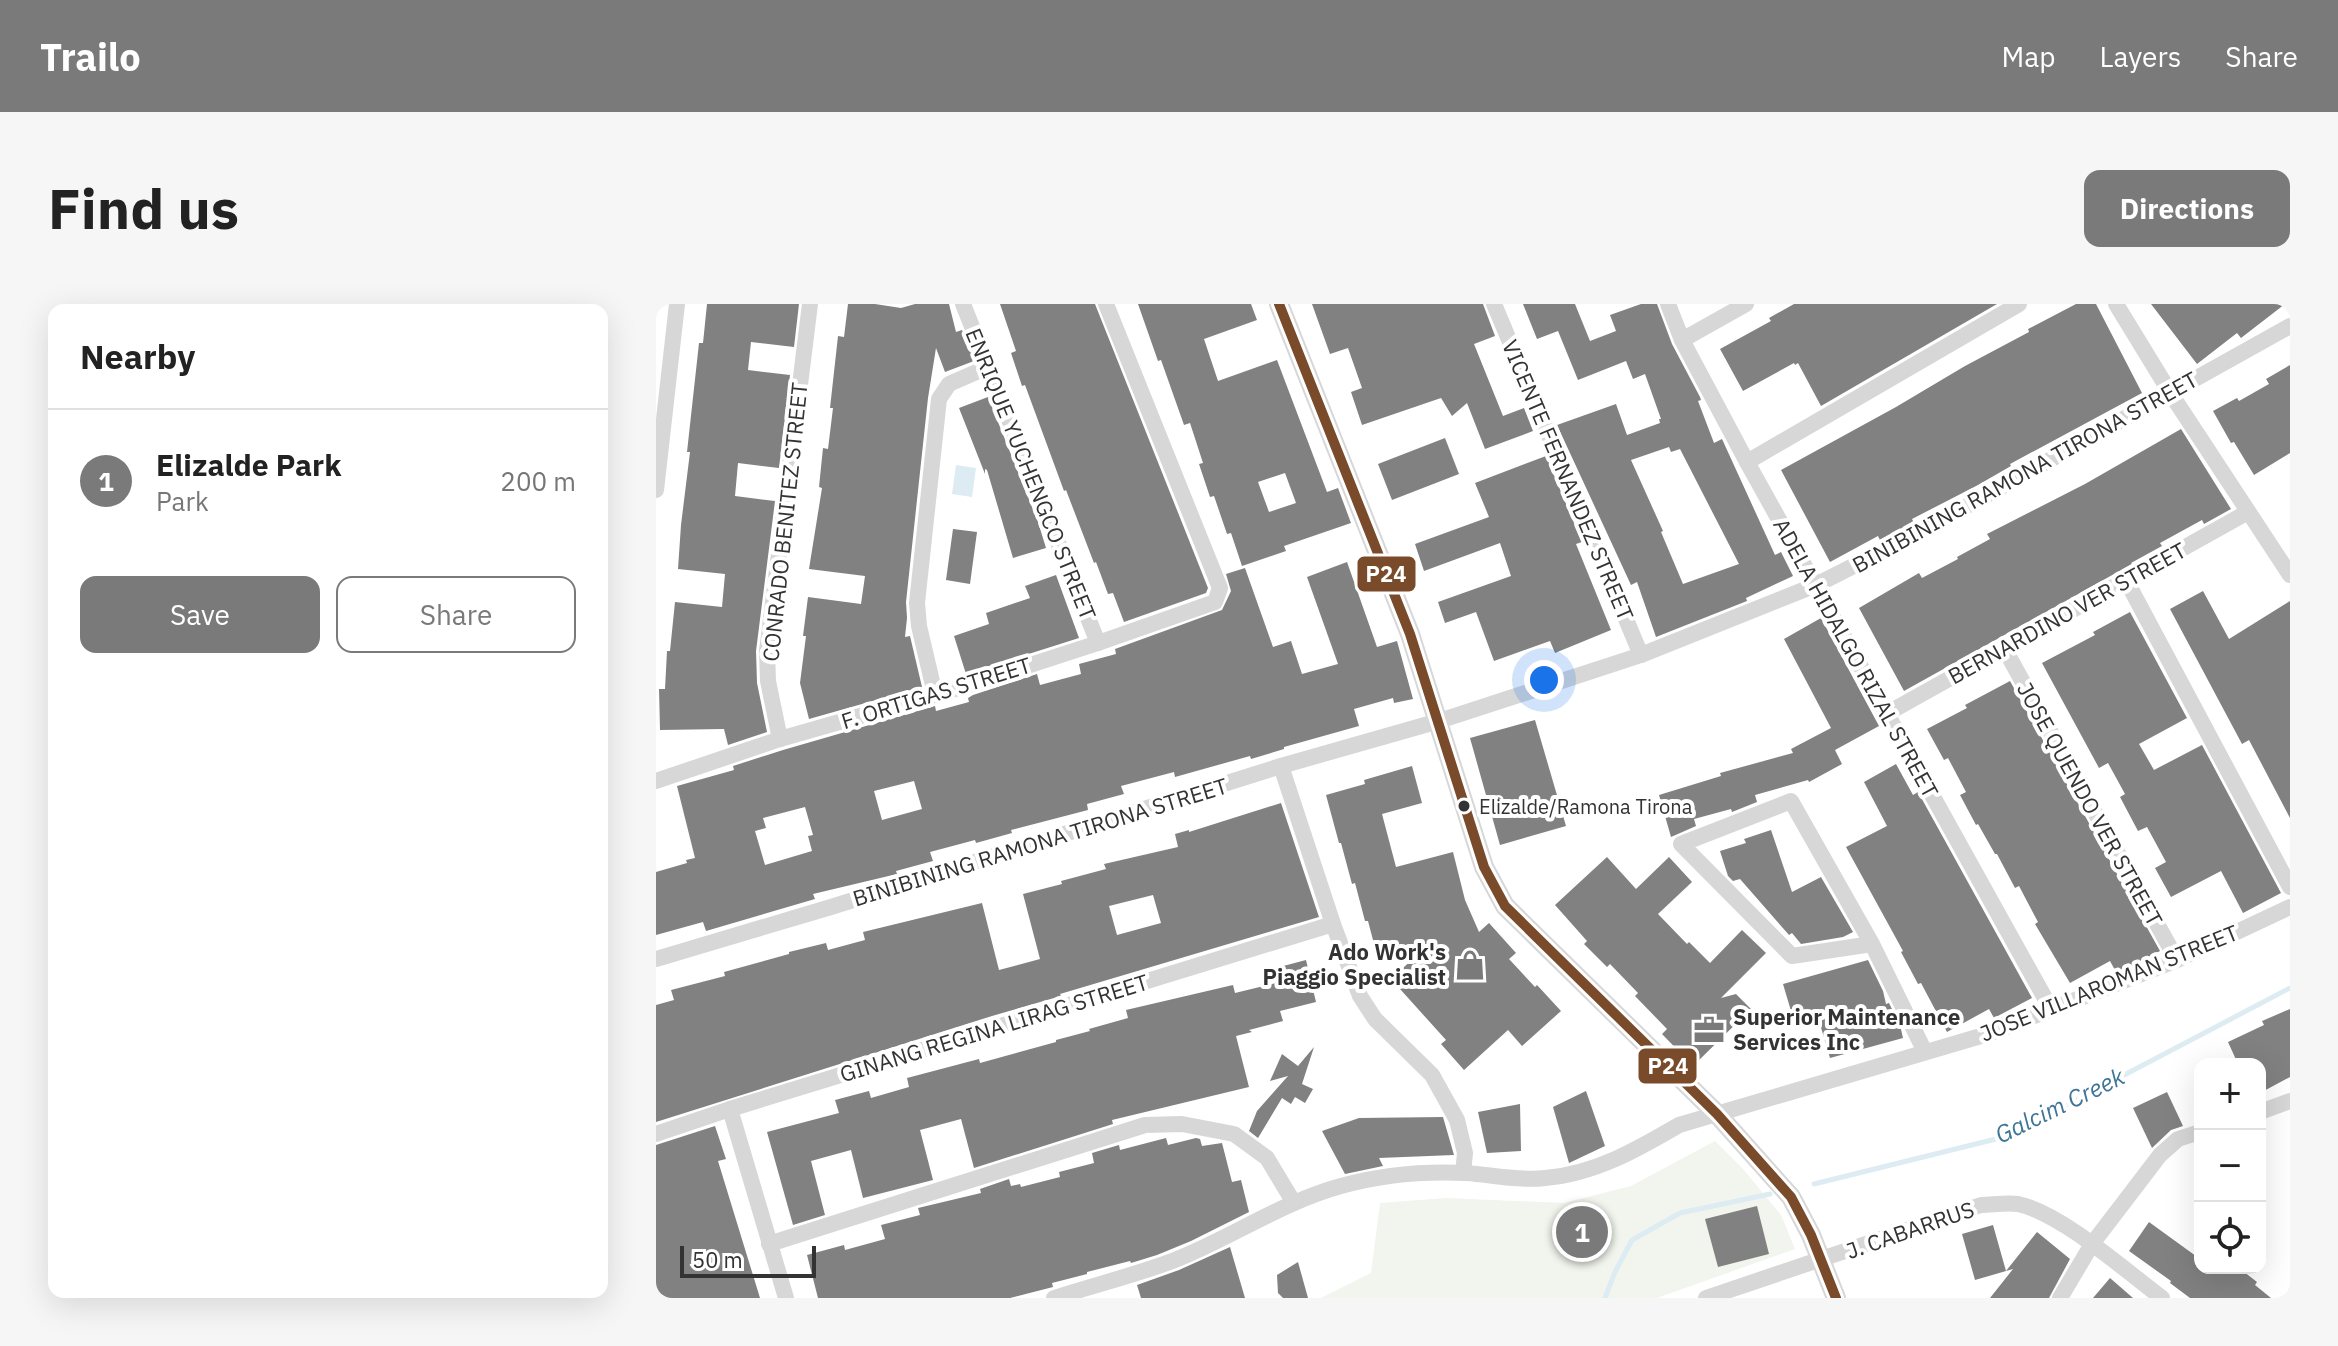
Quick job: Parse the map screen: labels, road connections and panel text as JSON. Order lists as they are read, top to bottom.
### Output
{
  "streets": {
    "street": [
      "BINIBINING RAMONA TIRONA STREET",
      "ENRIQUE YUCHENGCO STREET",
      "VICENTE FERNANDEZ STREET",
      "CONRADO BENITEZ STREET",
      "BERNARDINO VER STREET",
      "ADELA HIDALGO RIZAL STREET",
      "F. ORTIGAS STREET",
      "JOSE QUENDO VER STREET",
      "JOSE VILLAROMAN STREET",
      "GINANG REGINA LIRAG STREET",
      "J. CABARRUS"
    ]
  },
  "crossings": [
    ["BINIBINING RAMONA TIRONA STREET", "VICENTE FERNANDEZ STREET"],
    ["BINIBINING RAMONA TIRONA STREET", "ADELA HIDALGO RIZAL STREET"],
    ["ENRIQUE YUCHENGCO STREET", "F. ORTIGAS STREET"],
    ["CONRADO BENITEZ STREET", "F. ORTIGAS STREET"],
    ["BERNARDINO VER STREET", "ADELA HIDALGO RIZAL STREET"],
    ["BERNARDINO VER STREET", "JOSE QUENDO VER STREET"],
    ["ADELA HIDALGO RIZAL STREET", "JOSE VILLAROMAN STREET"],
    ["JOSE QUENDO VER STREET", "JOSE VILLAROMAN STREET"]
  ],
  "water": ["Galcim Creek"],
  "places": {
    "other": ["Elizalde/Ramona Tirona"],
    "shop": ["Ado Work's Piaggio Specialist"],
    "office": ["Superior Maintenance Services Inc"]
  },
  "lines": ["transit line P24"],
  "scale_bar": "50 m",
  "page": {
    "header": "Trailo",
    "nav": ["Map", "Layers", "Share"],
    "buttons": [
      "Directions",
      ["Save", "Share"]
    ],
    "title": "Find us",
    "heading": "Nearby",
    "list": [
      {
        "mark": "1",
        "name": "Elizalde Park",
        "note": "Park",
        "value": "200 m"
      }
    ],
    "map_buttons": ["+", "−"],
    "pins": "1",
    "scale": "50 m"
  }
}
